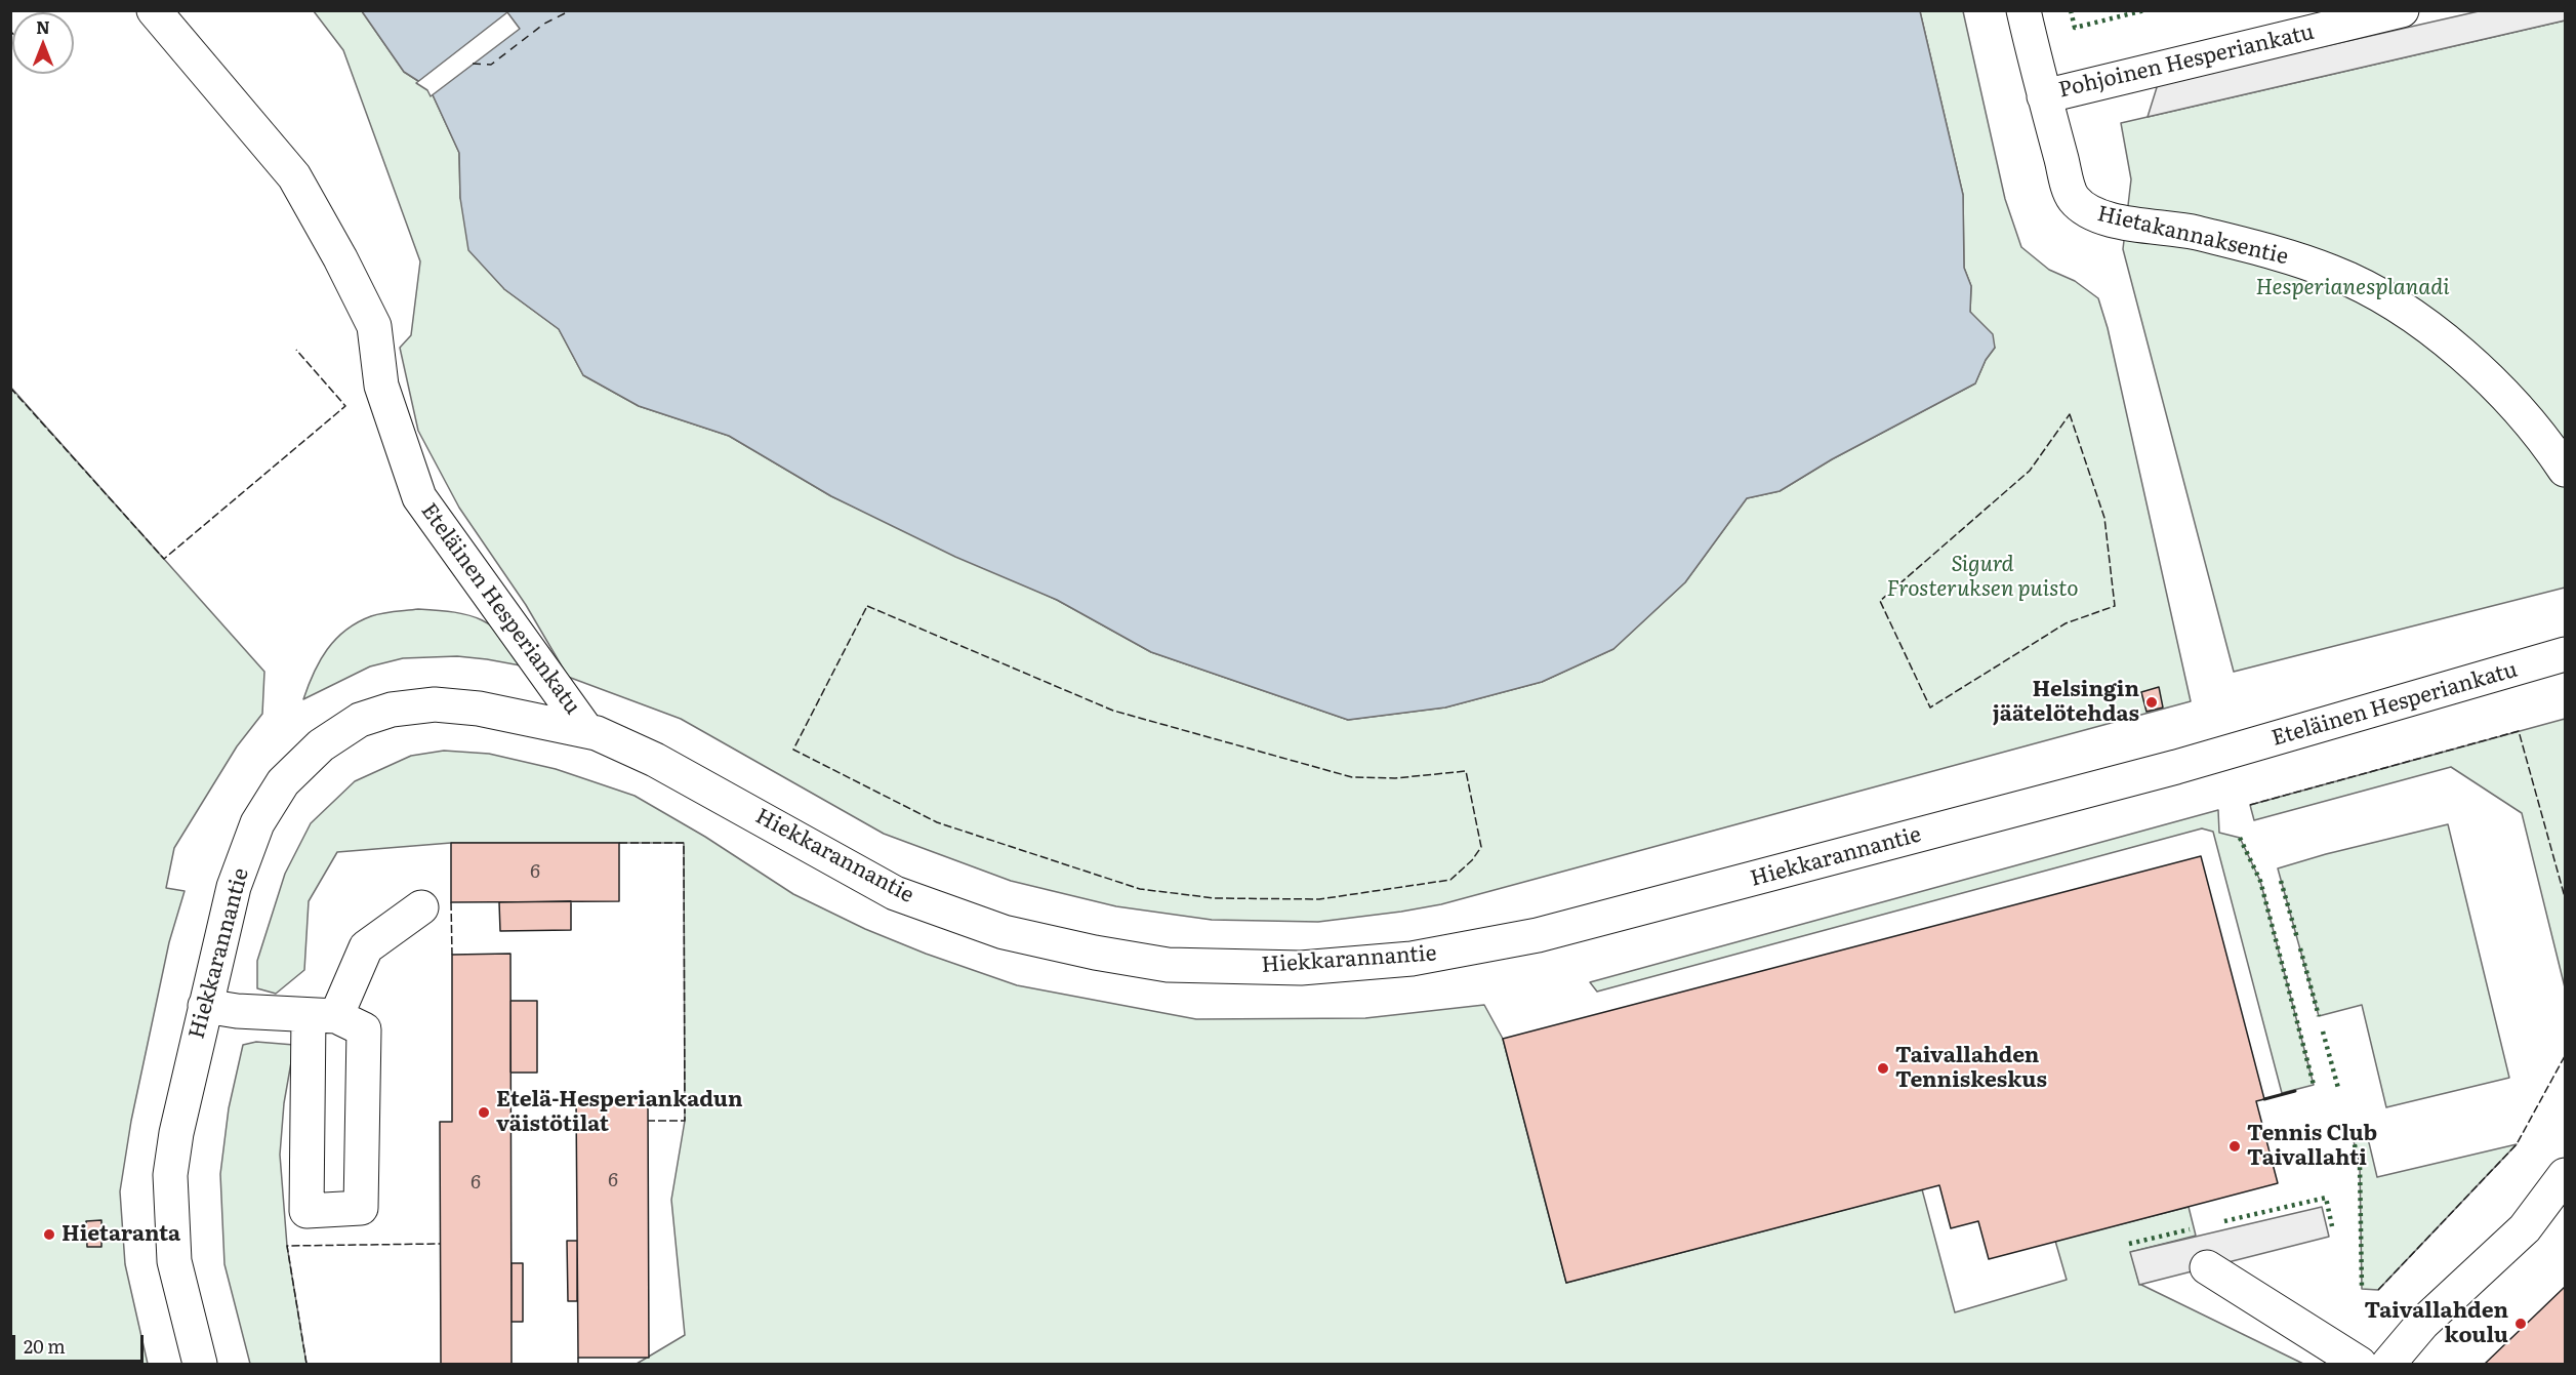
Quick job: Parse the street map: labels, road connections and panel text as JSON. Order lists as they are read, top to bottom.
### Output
{
  "streets": {
    "street": [
      "Pohjoinen Hesperiankatu",
      "Hietakannaksentie",
      "Eteläinen Hesperiankatu",
      "Hiekkarannantie"
    ]
  },
  "crossings": [
    ["Pohjoinen Hesperiankatu", "Hietakannaksentie"],
    ["Eteläinen Hesperiankatu", "Hiekkarannantie"]
  ],
  "parks": ["Hesperianesplanadi", "Sigurd Frosteruksen puisto"],
  "places": [
    "Helsingin jäätelötehdas",
    "Taivallahden Tenniskeskus",
    "Etelä-Hesperiankadun väistötilat",
    "Tennis Club Taivallahti",
    "Hietaranta",
    "Taivallahden koulu"
  ],
  "house_numbers": ["6", "6", "6"],
  "scale_bar": "20 m",
  "north": "top"
}
